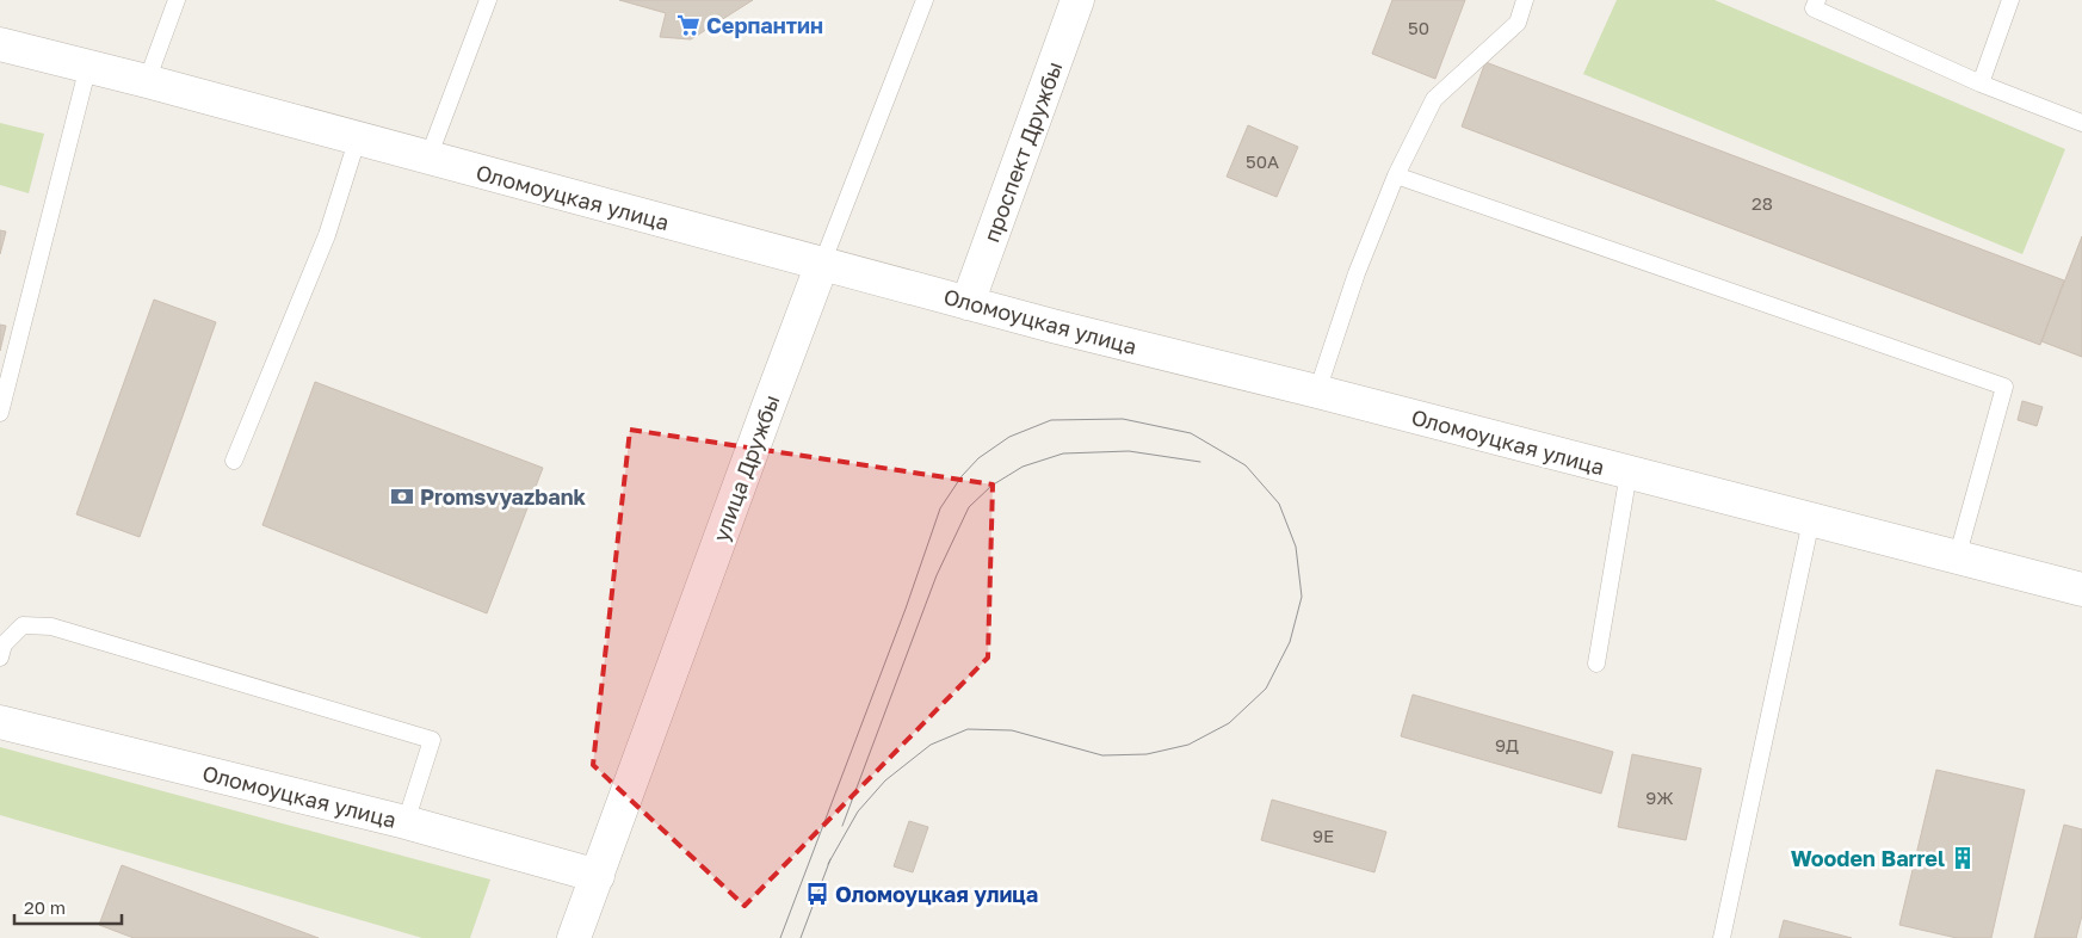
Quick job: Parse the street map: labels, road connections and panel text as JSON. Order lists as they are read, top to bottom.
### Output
{
  "streets": {
    "street": ["проспект Дружбы", "Оломоуцкая улица", "улица Дружбы"]
  },
  "crossings": [
    ["проспект Дружбы", "Оломоуцкая улица"],
    ["Оломоуцкая улица", "улица Дружбы"]
  ],
  "places": {
    "supermarket": ["Серпантин"],
    "bank": ["Promsvyazbank"],
    "building": ["Wooden Barrel"],
    "bus stop": ["Оломоуцкая улица"]
  },
  "house_numbers": [
    "50",
    "50А",
    "28",
    "9Д",
    "9Ж",
    "9Е"
  ],
  "scale_bar": "20 m"
}
